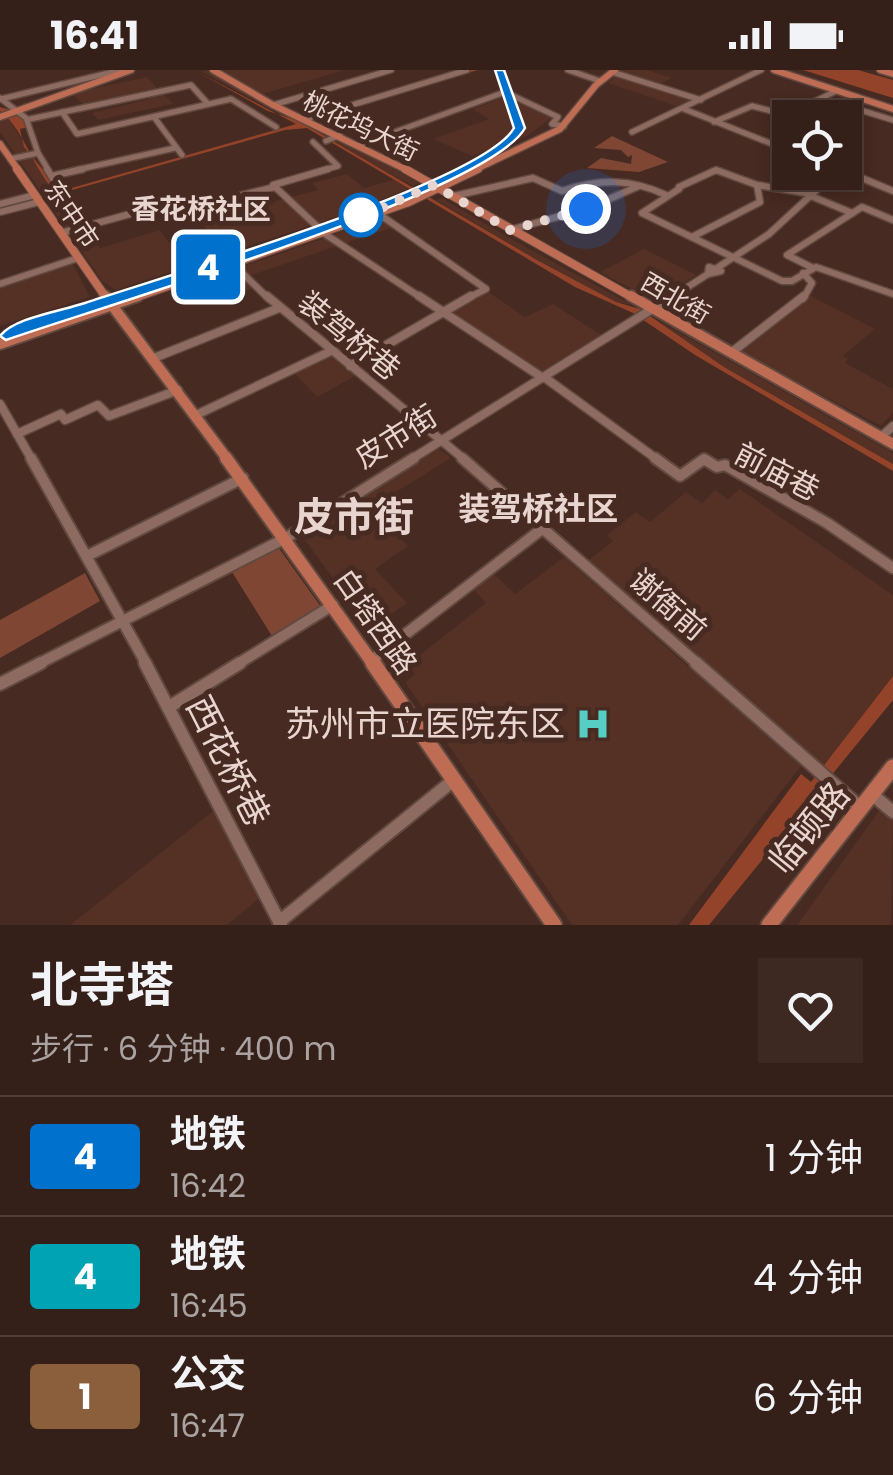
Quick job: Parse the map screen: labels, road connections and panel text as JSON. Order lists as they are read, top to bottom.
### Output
{
  "streets": {
    "main road": [
      "桃花坞大街",
      "东中市",
      "西北街",
      "白塔西路",
      "临顿路"
    ],
    "street": [
      "装驾桥巷",
      "皮市街",
      "前庙巷",
      "谢衙前",
      "西花桥巷"
    ]
  },
  "crossings": [
    ["桃花坞大街", "西北街"],
    ["东中市", "白塔西路"],
    ["西北街", "皮市街"],
    ["装驾桥巷", "皮市街"],
    ["装驾桥巷", "谢衙前"],
    ["皮市街", "前庙巷"],
    ["皮市街", "谢衙前"],
    ["皮市街", "白塔西路"],
    ["皮市街", "西花桥巷"],
    ["谢衙前", "临顿路"]
  ],
  "districts": ["香花桥社区", "装驾桥社区", "皮市街"],
  "places": {
    "hospital": ["苏州市立医院东区"]
  },
  "lines": ["metro line 4"],
  "page": {
    "status": "16:41",
    "on_map": "4",
    "heading": ["北寺塔", "步行 · 6 分钟 · 400 m"],
    "list": [
      {
        "mark": "4",
        "name": "地铁",
        "note": "16:42",
        "value": "1 分钟"
      },
      {
        "mark": "4",
        "name": "地铁",
        "note": "16:45",
        "value": "4 分钟"
      },
      {
        "mark": "1",
        "name": "公交",
        "note": "16:47",
        "value": "6 分钟"
      }
    ]
  }
}
